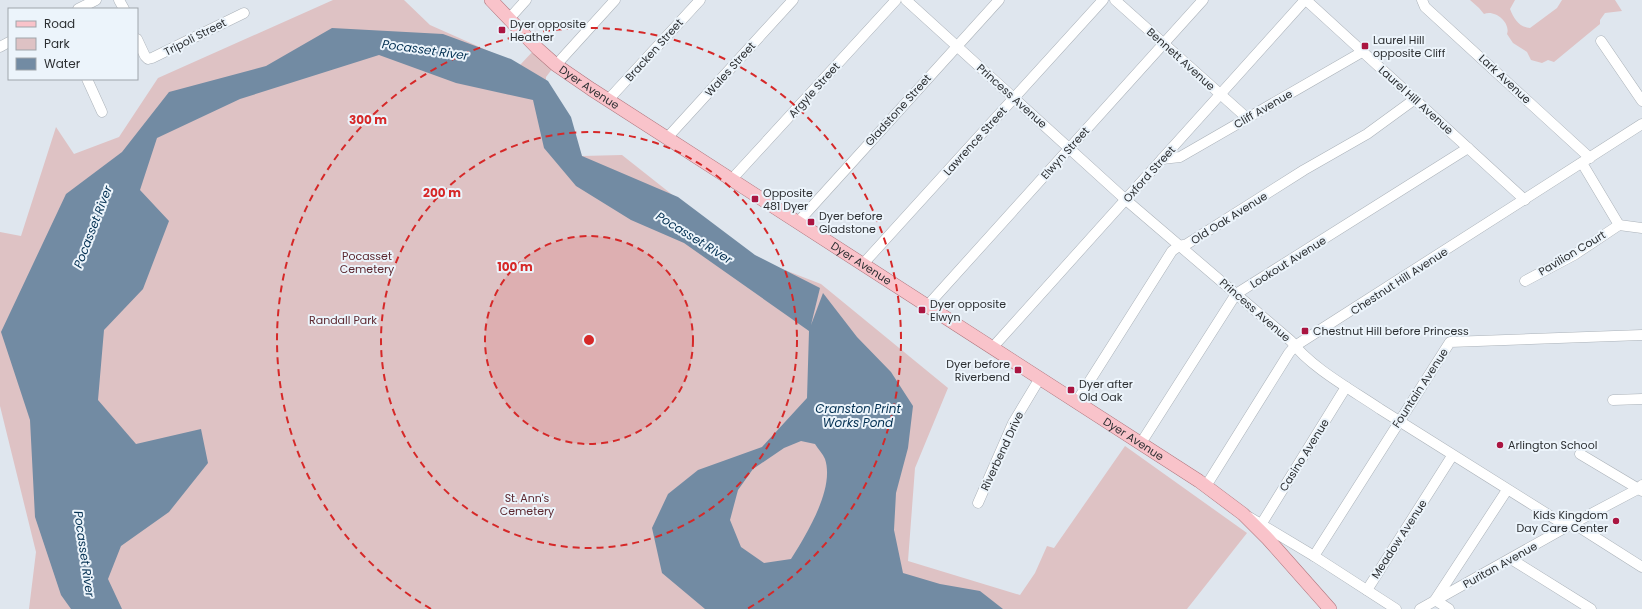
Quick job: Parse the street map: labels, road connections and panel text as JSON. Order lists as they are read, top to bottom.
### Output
{
  "streets": {
    "main road": ["Dyer Avenue"],
    "street": [
      "Tripoli Street",
      "Bracken Street",
      "Bennett Avenue",
      "Wales Street",
      "Lark Avenue",
      "Argyle Street",
      "Princess Avenue",
      "Laurel Hill Avenue",
      "Cliff Avenue",
      "Gladstone Street",
      "Lawrence Street",
      "Elwyn Street",
      "Oxford Street",
      "Old Oak Avenue",
      "Pavilion Court",
      "Lookout Avenue",
      "Chestnut Hill Avenue",
      "Fountain Avenue",
      "Riverbend Drive",
      "Casino Avenue",
      "Meadow Avenue",
      "Puritan Avenue"
    ]
  },
  "crossings": [
    ["Bracken Street", "Dyer Avenue"],
    ["Bennett Avenue", "Cliff Avenue"],
    ["Bennett Avenue", "Elwyn Street"],
    ["Bennett Avenue", "Oxford Street"],
    ["Wales Street", "Dyer Avenue"],
    ["Lark Avenue", "Pavilion Court"],
    ["Lark Avenue", "Chestnut Hill Avenue"],
    ["Dyer Avenue", "Argyle Street"],
    ["Dyer Avenue", "Gladstone Street"],
    ["Dyer Avenue", "Lawrence Street"],
    ["Dyer Avenue", "Elwyn Street"],
    ["Dyer Avenue", "Oxford Street"],
    ["Dyer Avenue", "Old Oak Avenue"],
    ["Dyer Avenue", "Lookout Avenue"],
    ["Dyer Avenue", "Chestnut Hill Avenue"],
    ["Dyer Avenue", "Fountain Avenue"],
    ["Dyer Avenue", "Riverbend Drive"],
    ["Dyer Avenue", "Casino Avenue"],
    ["Dyer Avenue", "Meadow Avenue"],
    ["Princess Avenue", "Gladstone Street"],
    ["Princess Avenue", "Lawrence Street"],
    ["Princess Avenue", "Elwyn Street"],
    ["Princess Avenue", "Oxford Street"],
    ["Princess Avenue", "Old Oak Avenue"],
    ["Princess Avenue", "Lookout Avenue"],
    ["Princess Avenue", "Chestnut Hill Avenue"],
    ["Princess Avenue", "Fountain Avenue"],
    ["Princess Avenue", "Casino Avenue"],
    ["Princess Avenue", "Meadow Avenue"],
    ["Princess Avenue", "Puritan Avenue"],
    ["Laurel Hill Avenue", "Cliff Avenue"],
    ["Laurel Hill Avenue", "Oxford Street"],
    ["Laurel Hill Avenue", "Old Oak Avenue"],
    ["Laurel Hill Avenue", "Lookout Avenue"],
    ["Laurel Hill Avenue", "Chestnut Hill Avenue"],
    ["Cliff Avenue", "Oxford Street"],
    ["Fountain Avenue", "Meadow Avenue"]
  ],
  "water": ["Pocasset River", "Cranston Print Works Pond"],
  "parks": ["Pocasset Cemetery", "Randall Park", "St. Ann's Cemetery"],
  "places": {
    "transit": [
      "Dyer opposite Heather",
      "Laurel Hill opposite Cliff",
      "Opposite 481 Dyer",
      "Dyer before Gladstone",
      "Dyer opposite Elwyn",
      "Chestnut Hill before Princess",
      "Dyer before Riverbend",
      "Dyer after Old Oak"
    ],
    "other": ["Arlington School", "Kids Kingdom Day Care Center"]
  },
  "legend": ["Road", "Park", "Water"],
  "rings": ["300 m", "200 m", "100 m"]
}
